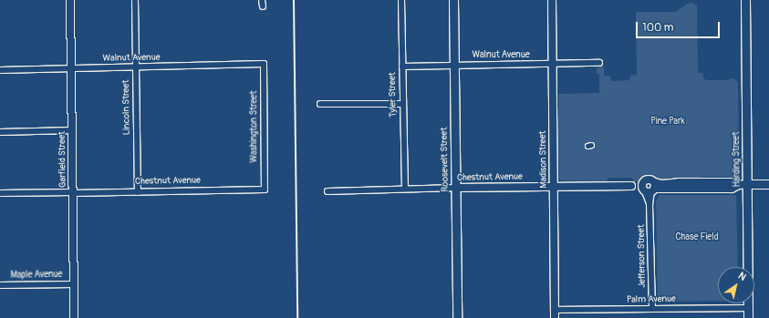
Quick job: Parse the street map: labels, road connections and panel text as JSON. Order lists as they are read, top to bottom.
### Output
{
  "streets": {
    "main road": ["Roosevelt Street", "Harding Street", "Chestnut Avenue"],
    "street": [
      "Walnut Avenue",
      "Tyler Street",
      "Lincoln Street",
      "Washington Street",
      "Garfield Street",
      "Madison Street",
      "Jefferson Street",
      "Maple Avenue",
      "Palm Avenue"
    ]
  },
  "crossings": [
    ["Walnut Avenue", "Tyler Street"],
    ["Walnut Avenue", "Lincoln Street"],
    ["Walnut Avenue", "Washington Street"],
    ["Walnut Avenue", "Garfield Street"],
    ["Walnut Avenue", "Roosevelt Street"],
    ["Walnut Avenue", "Madison Street"],
    ["Tyler Street", "Chestnut Avenue"],
    ["Lincoln Street", "Chestnut Avenue"],
    ["Washington Street", "Chestnut Avenue"],
    ["Garfield Street", "Chestnut Avenue"],
    ["Garfield Street", "Maple Avenue"],
    ["Roosevelt Street", "Chestnut Avenue"],
    ["Madison Street", "Chestnut Avenue"],
    ["Madison Street", "Palm Avenue"],
    ["Harding Street", "Chestnut Avenue"],
    ["Harding Street", "Palm Avenue"],
    ["Chestnut Avenue", "Jefferson Street"],
    ["Jefferson Street", "Palm Avenue"]
  ],
  "parks": ["Pine Park", "Chase Field"],
  "scale_bar": "100 m",
  "north": "top right"
}
